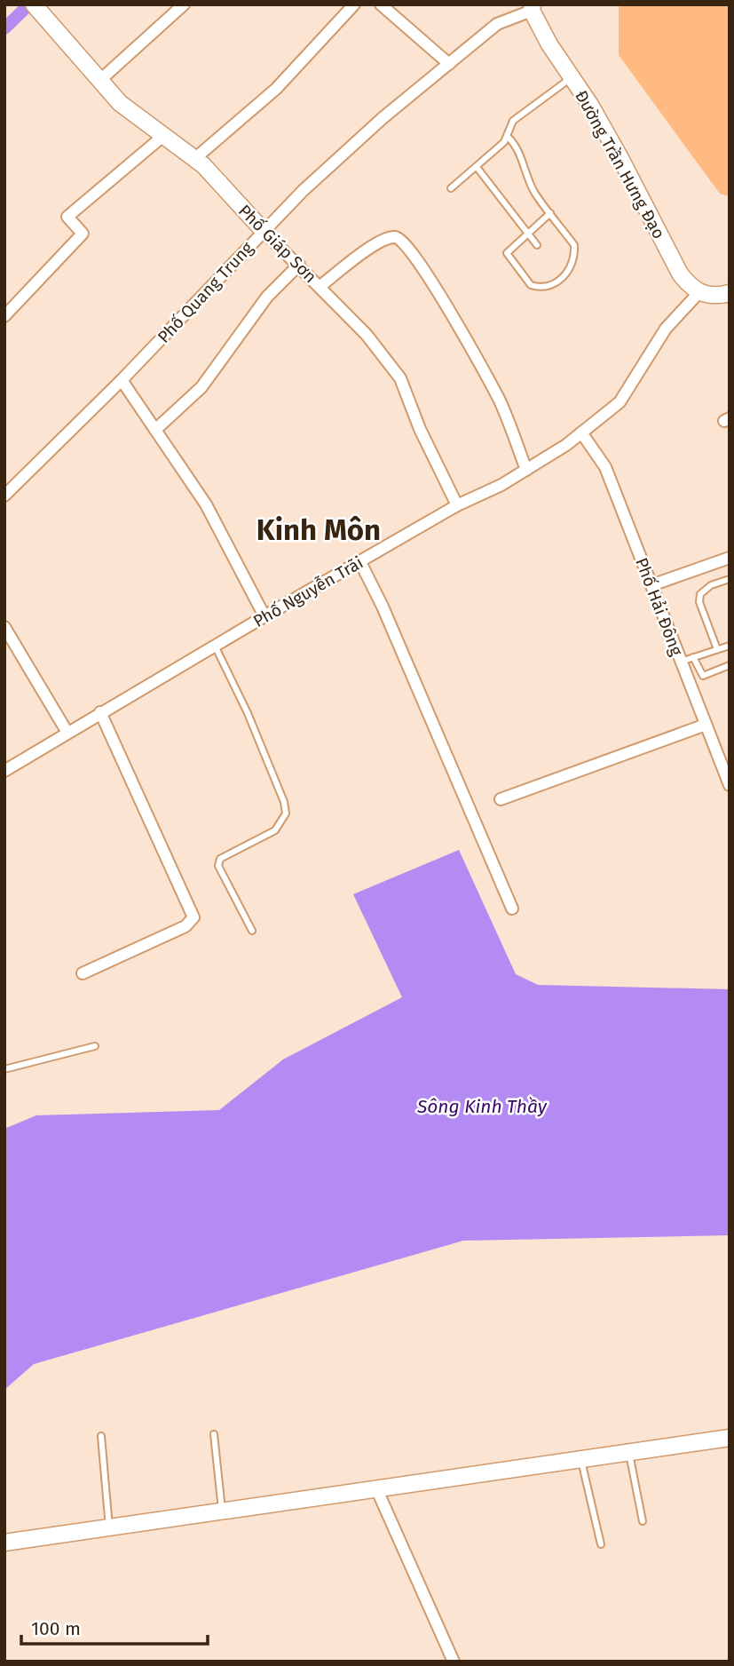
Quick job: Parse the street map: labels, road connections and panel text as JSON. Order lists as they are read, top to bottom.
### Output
{
  "streets": {
    "street": [
      "Đường Trần Hưng Đạo",
      "Phố Giáp Sơn",
      "Phố Quang Trung",
      "Phố Nguyễn Trãi",
      "Phố Hải Đông"
    ]
  },
  "crossings": [
    ["Đường Trần Hưng Đạo", "Phố Quang Trung"],
    ["Đường Trần Hưng Đạo", "Phố Nguyễn Trãi"],
    ["Phố Giáp Sơn", "Phố Quang Trung"],
    ["Phố Giáp Sơn", "Phố Nguyễn Trãi"],
    ["Phố Nguyễn Trãi", "Phố Hải Đông"]
  ],
  "districts": ["Kinh Môn"],
  "water": ["Sông Kinh Thầy"],
  "scale_bar": "100 m"
}
